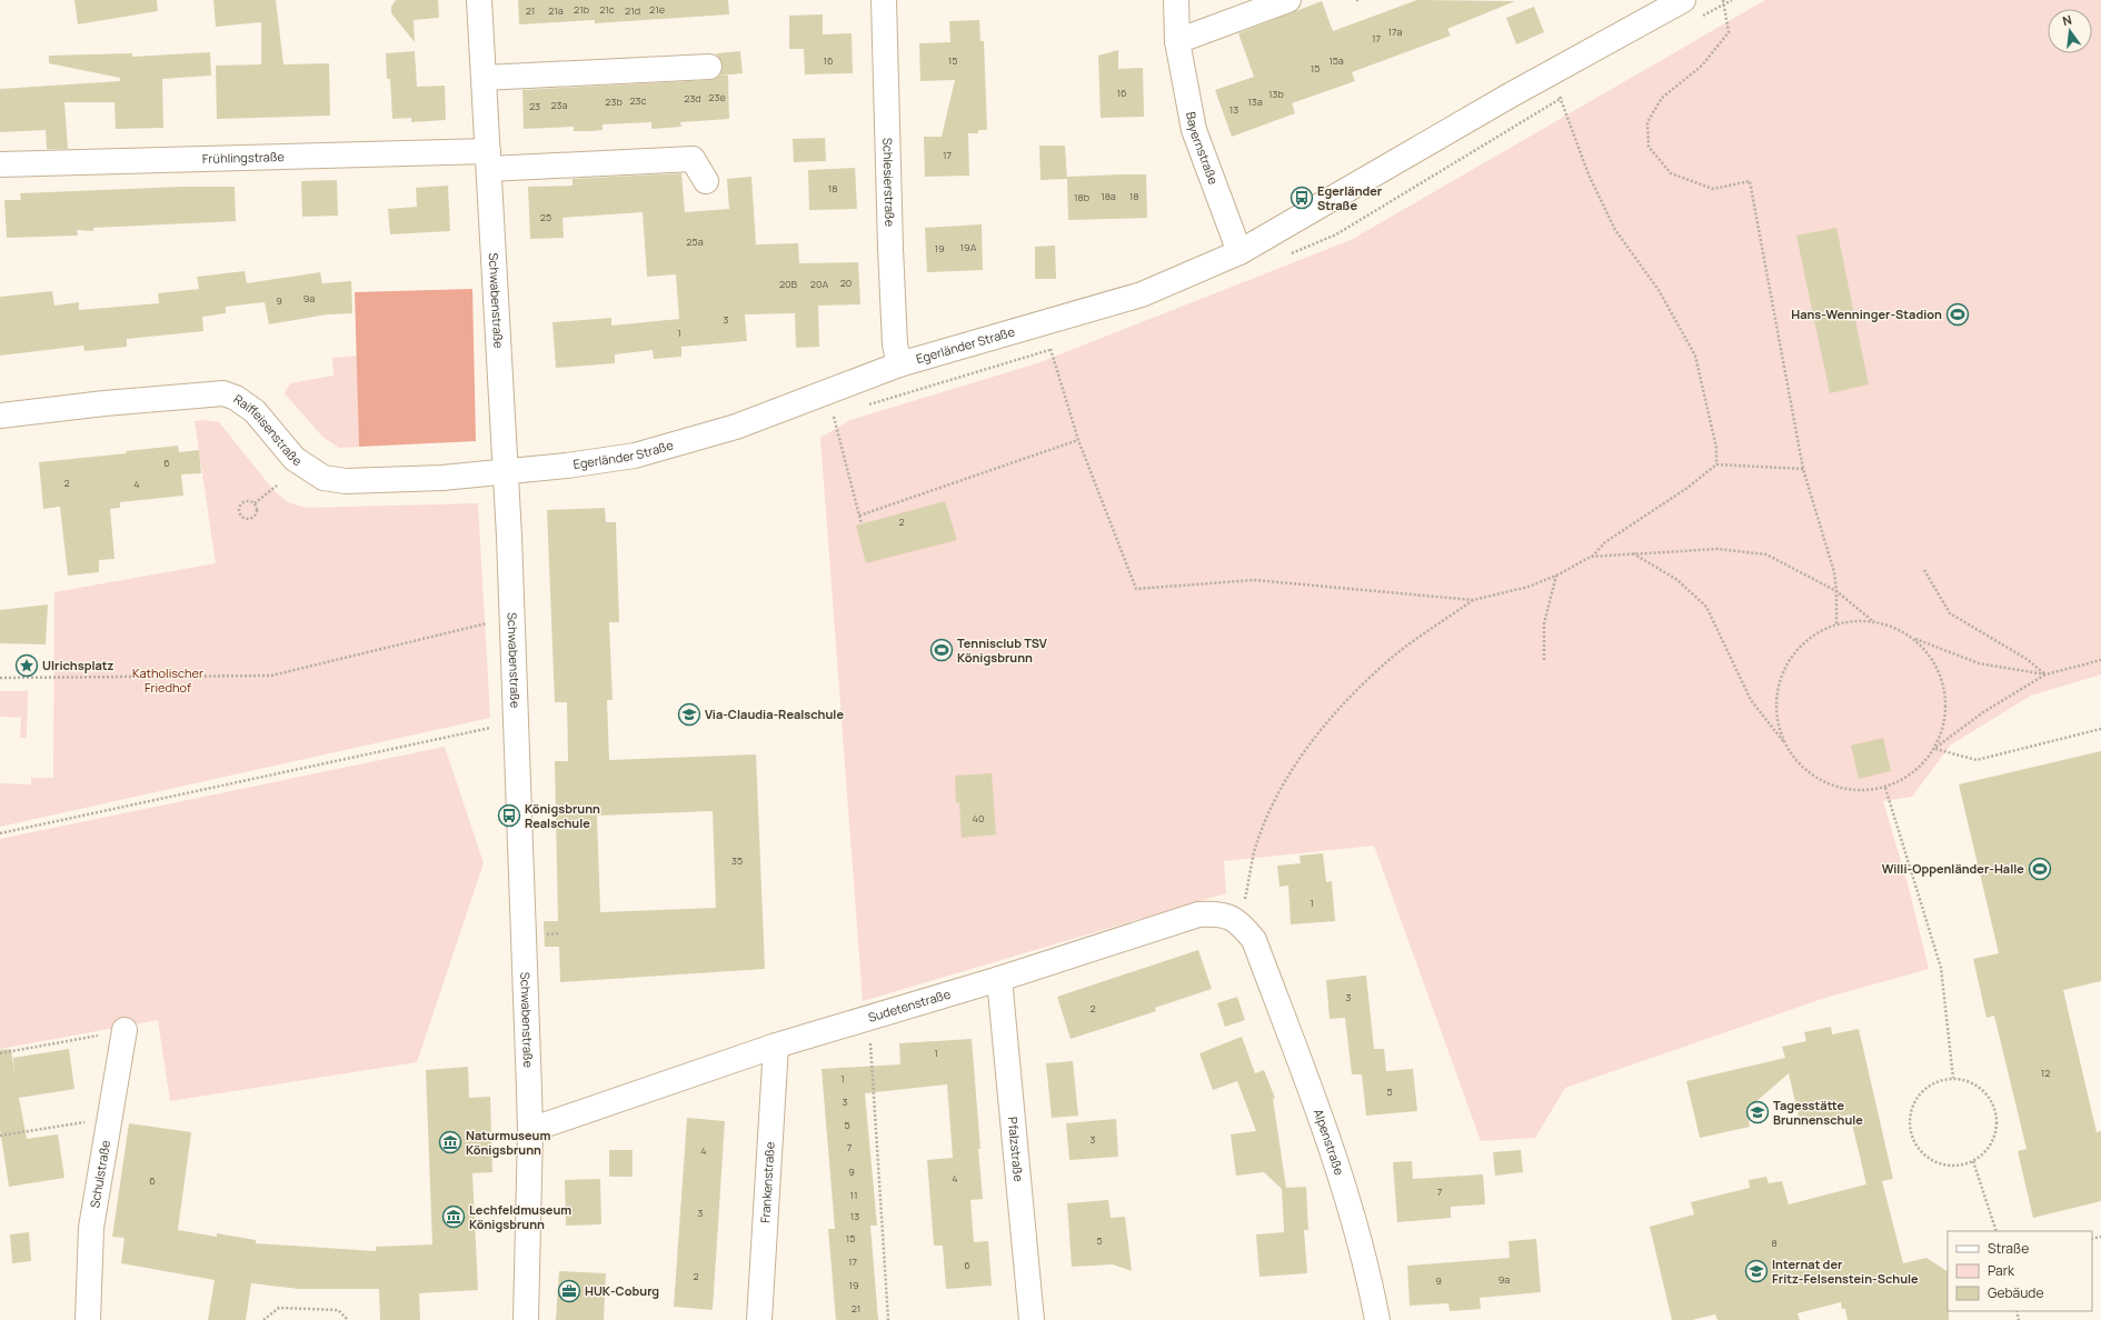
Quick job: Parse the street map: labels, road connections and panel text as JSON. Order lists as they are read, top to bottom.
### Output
{
  "streets": {
    "street": [
      "Bayernstraße",
      "Frühlingstraße",
      "Schlesierstraße",
      "Schwabenstraße",
      "Egerländer Straße",
      "Raiffeisenstraße",
      "Sudetenstraße",
      "Alpenstraße",
      "Pfalzstraße",
      "Schulstraße",
      "Frankenstraße"
    ]
  },
  "crossings": [
    ["Bayernstraße", "Egerländer Straße"],
    ["Frühlingstraße", "Schwabenstraße"],
    ["Schlesierstraße", "Egerländer Straße"],
    ["Schwabenstraße", "Egerländer Straße"],
    ["Schwabenstraße", "Raiffeisenstraße"],
    ["Schwabenstraße", "Sudetenstraße"],
    ["Egerländer Straße", "Raiffeisenstraße"],
    ["Sudetenstraße", "Alpenstraße"],
    ["Sudetenstraße", "Pfalzstraße"],
    ["Sudetenstraße", "Frankenstraße"]
  ],
  "parks": ["Katholischer Friedhof"],
  "places": {
    "bus stop": ["Egerländer Straße", "Königsbrunn Realschule"],
    "sports": ["Hans-Wenninger-Stadion", "Tennisclub TSV Königsbrunn", "Willi-Oppenländer-Halle"],
    "place": ["Ulrichsplatz"],
    "school or university": ["Via-Claudia-Realschule", "Tagesstätte Brunnenschule", "Internat der Fritz-Felsenstein-Schule"],
    "museum": ["Naturmuseum Königsbrunn", "Lechfeldmuseum Königsbrunn"],
    "office": ["HUK-Coburg"]
  },
  "house_numbers": [
    "21b",
    "21c",
    "21e",
    "21",
    "21a",
    "21d",
    "17a",
    "17",
    "16",
    "15",
    "15a",
    "15",
    "16",
    "13b",
    "23e",
    "23d",
    "23c",
    "23b",
    "13a",
    "23a",
    "23",
    "13",
    "17",
    "18",
    "18a",
    "18",
    "18b",
    "25",
    "25a",
    "19A",
    "19",
    "20",
    "20B",
    "20A",
    "9a",
    "9",
    "3",
    "1",
    "6",
    "2",
    "4",
    "2",
    "40",
    "35",
    "1",
    "3",
    "2",
    "1",
    "12",
    "1",
    "5",
    "3",
    "5",
    "3",
    "7",
    "4",
    "9",
    "4",
    "6",
    "7",
    "11",
    "3",
    "13",
    "15",
    "5",
    "8",
    "17",
    "6",
    "2",
    "9a",
    "9",
    "19",
    "21"
  ],
  "legend": ["Straße", "Park", "Gebäude"],
  "north": "top"
}
